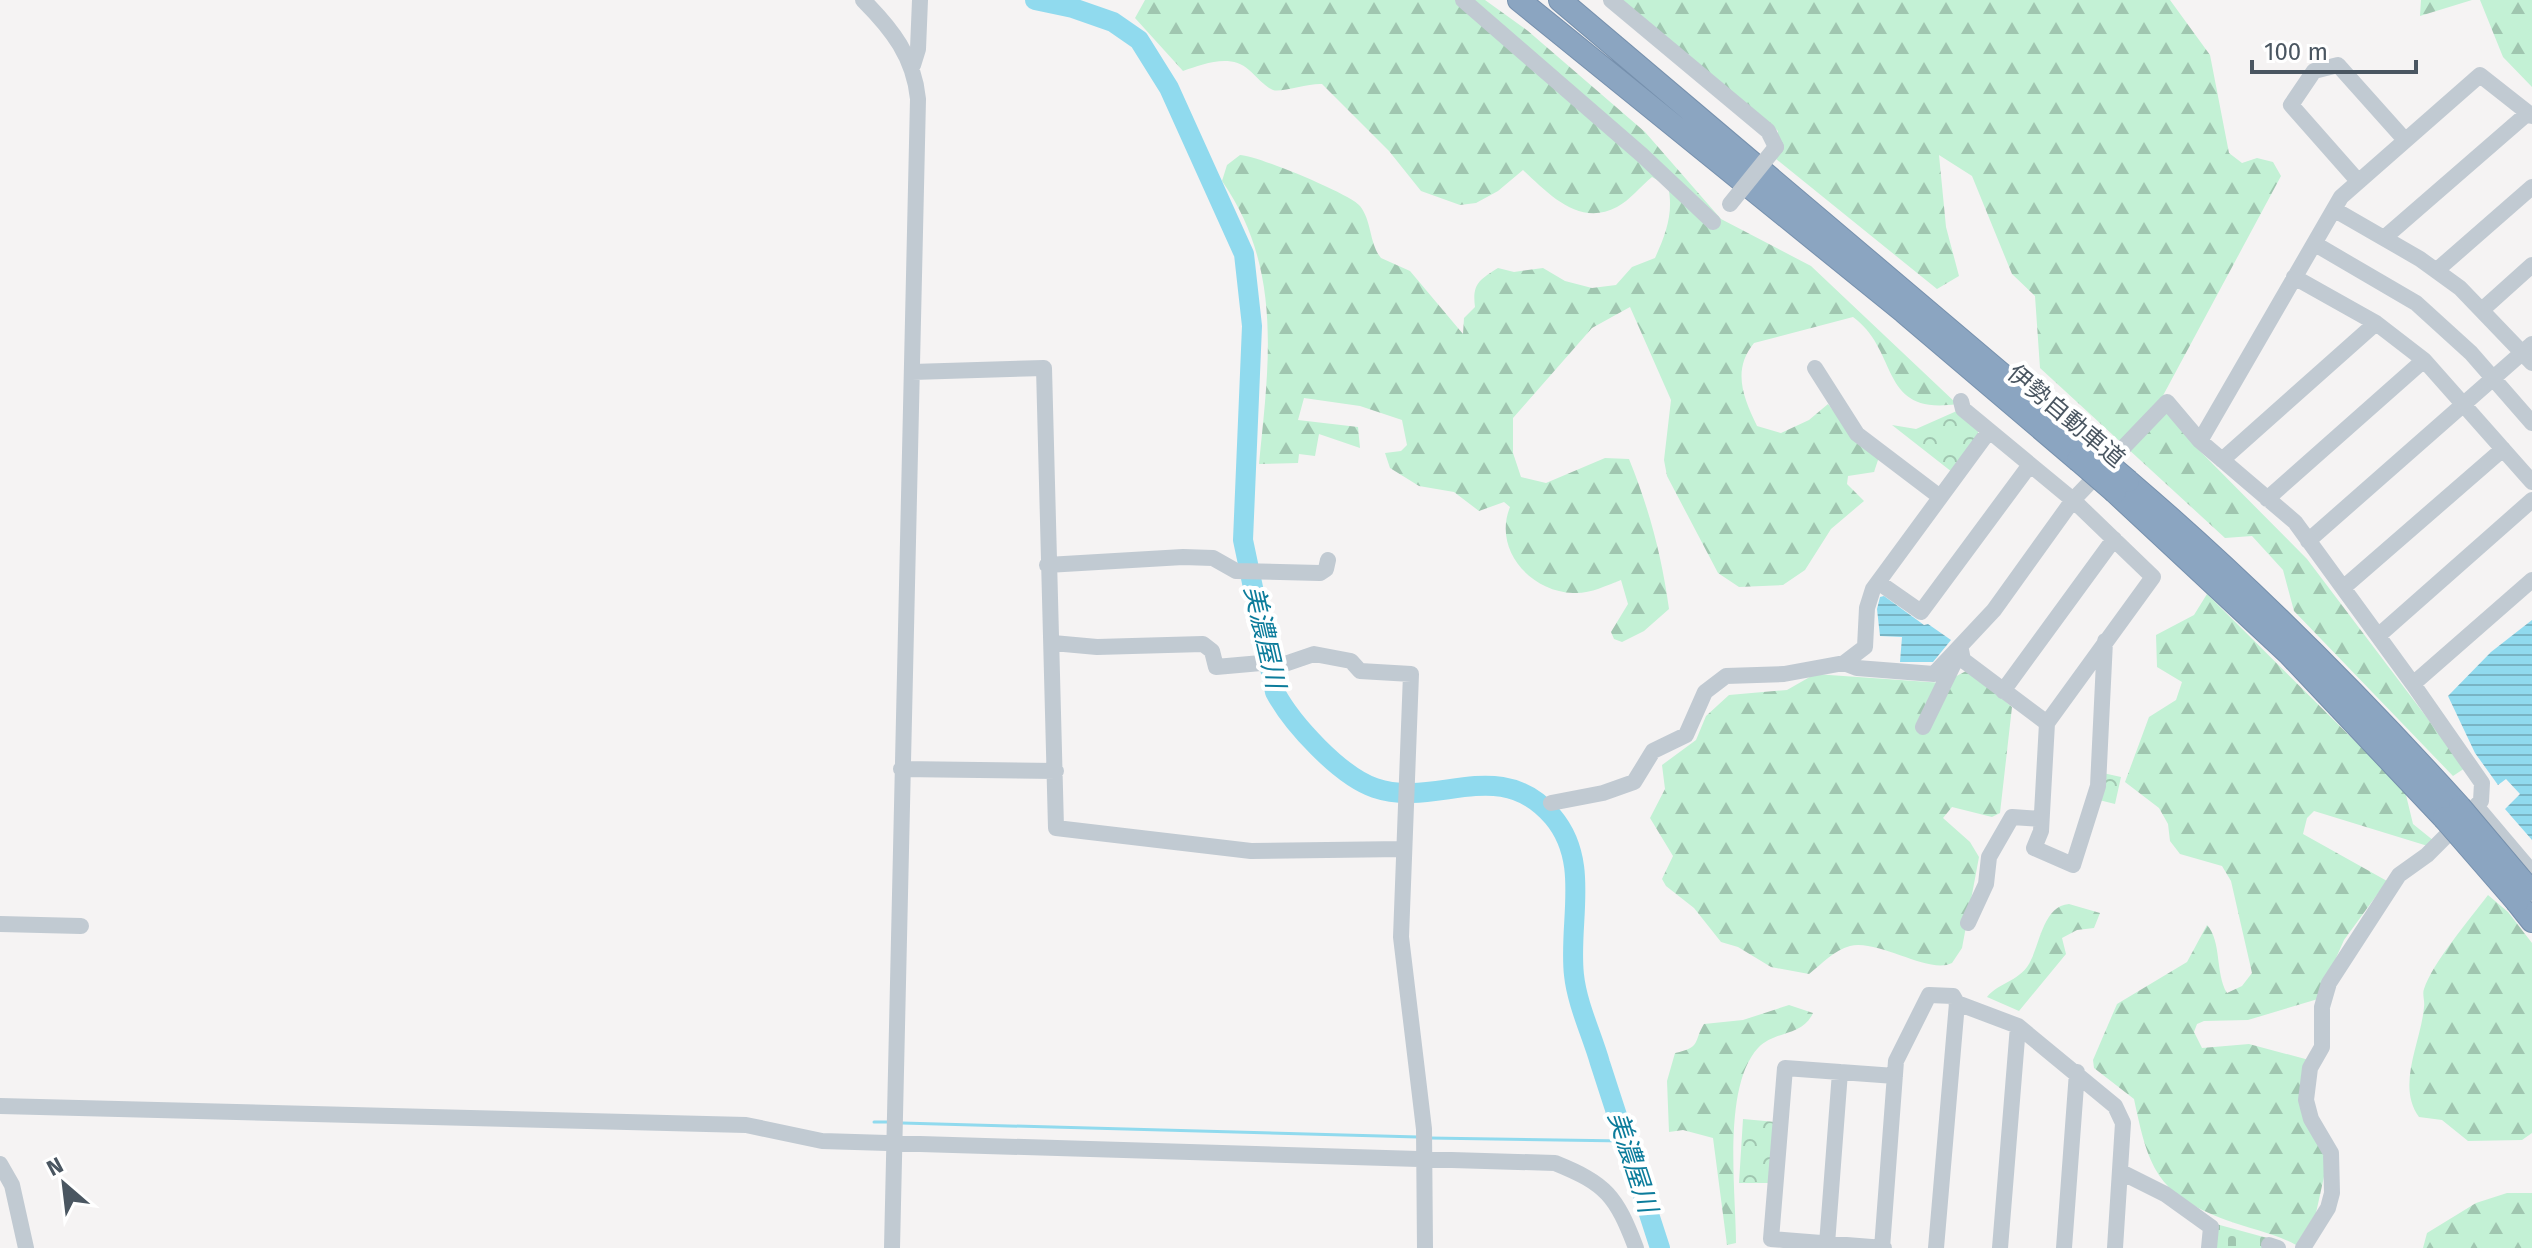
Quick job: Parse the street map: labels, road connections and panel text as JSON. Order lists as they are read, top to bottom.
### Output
{
  "streets": {
    "highway": ["伊勢自動車道"]
  },
  "water": ["美濃屋川"],
  "scale_bar": "100 m",
  "north": "top left"
}
